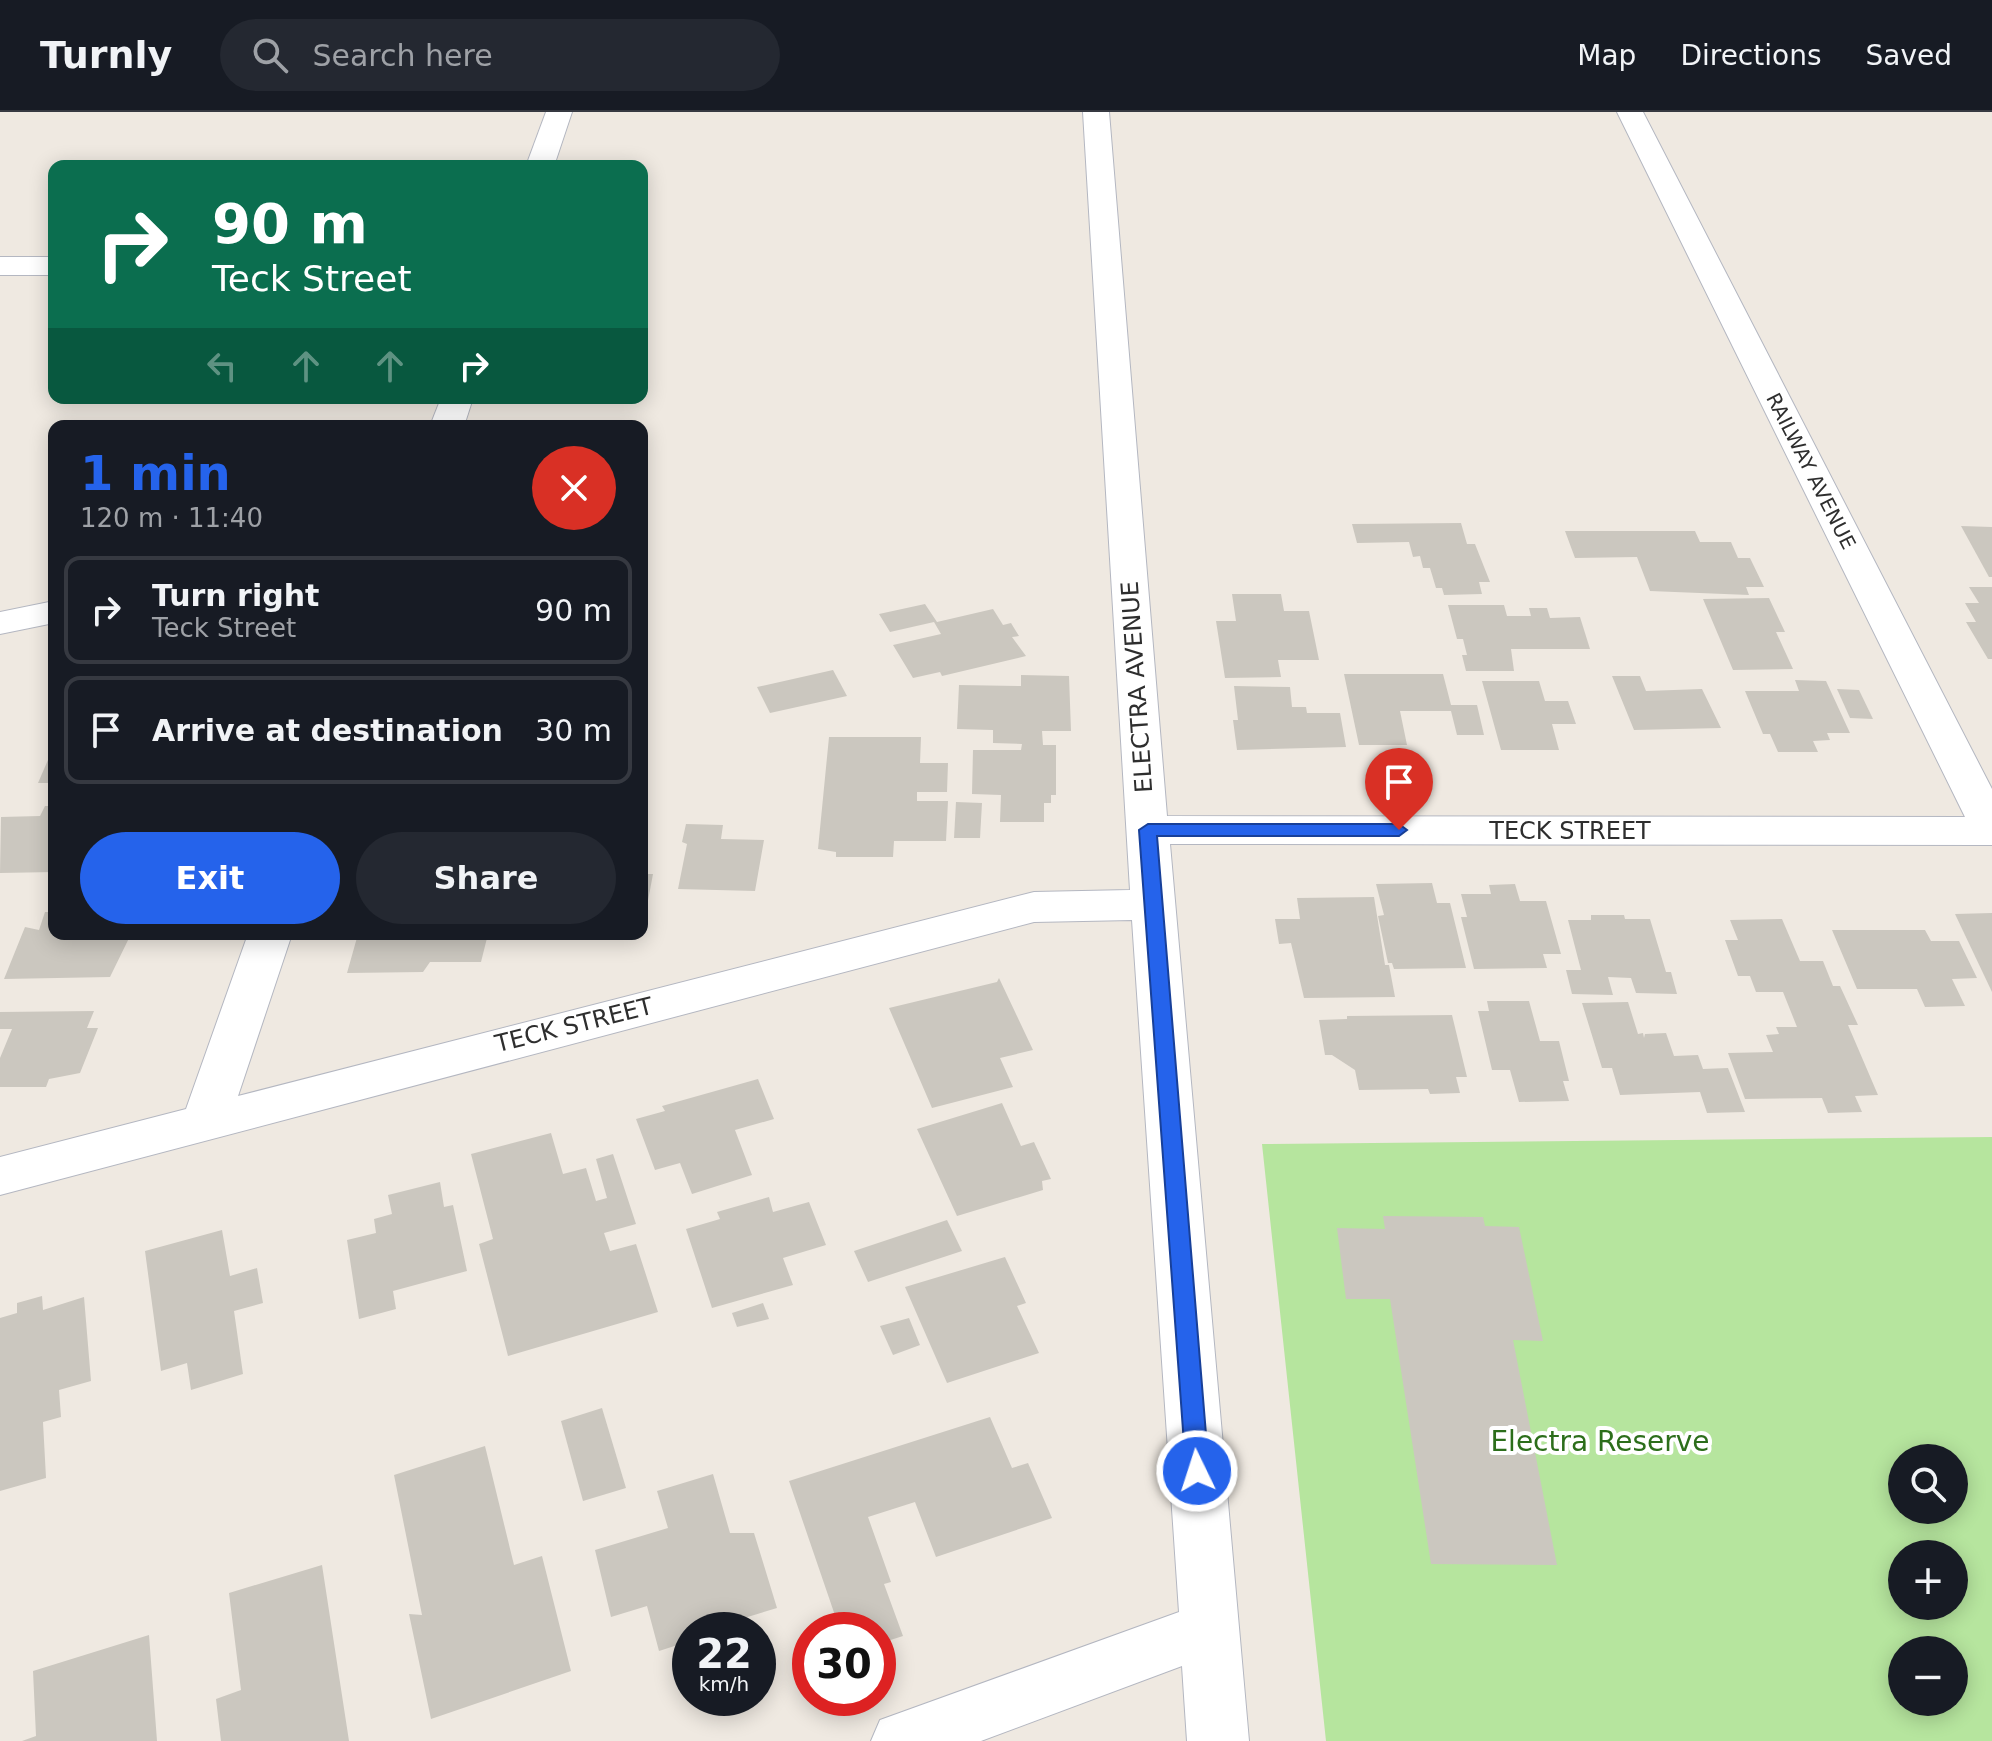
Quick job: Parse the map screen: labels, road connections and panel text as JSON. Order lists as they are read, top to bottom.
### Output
{
  "streets": {
    "street": ["RAILWAY AVENUE", "ELECTRA AVENUE", "TECK STREET"]
  },
  "crossings": [
    ["RAILWAY AVENUE", "TECK STREET"],
    ["ELECTRA AVENUE", "TECK STREET"]
  ],
  "parks": ["Electra Reserve"],
  "page": {
    "header": "Turnly",
    "search": "Search here",
    "nav": ["Map", "Directions", "Saved"],
    "turn": ["90 m", "Teck Street"],
    "heading": ["1 min", "120 m · 11:40"],
    "list": [
      {
        "name": "Turn right",
        "note": "Teck Street",
        "value": "90 m"
      },
      {
        "name": "Arrive at destination",
        "value": "30 m"
      }
    ],
    "buttons": ["Exit", "Share"],
    "map_buttons": ["+", "−"],
    "speed": "22 km/h",
    "limit": "30"
  }
}
